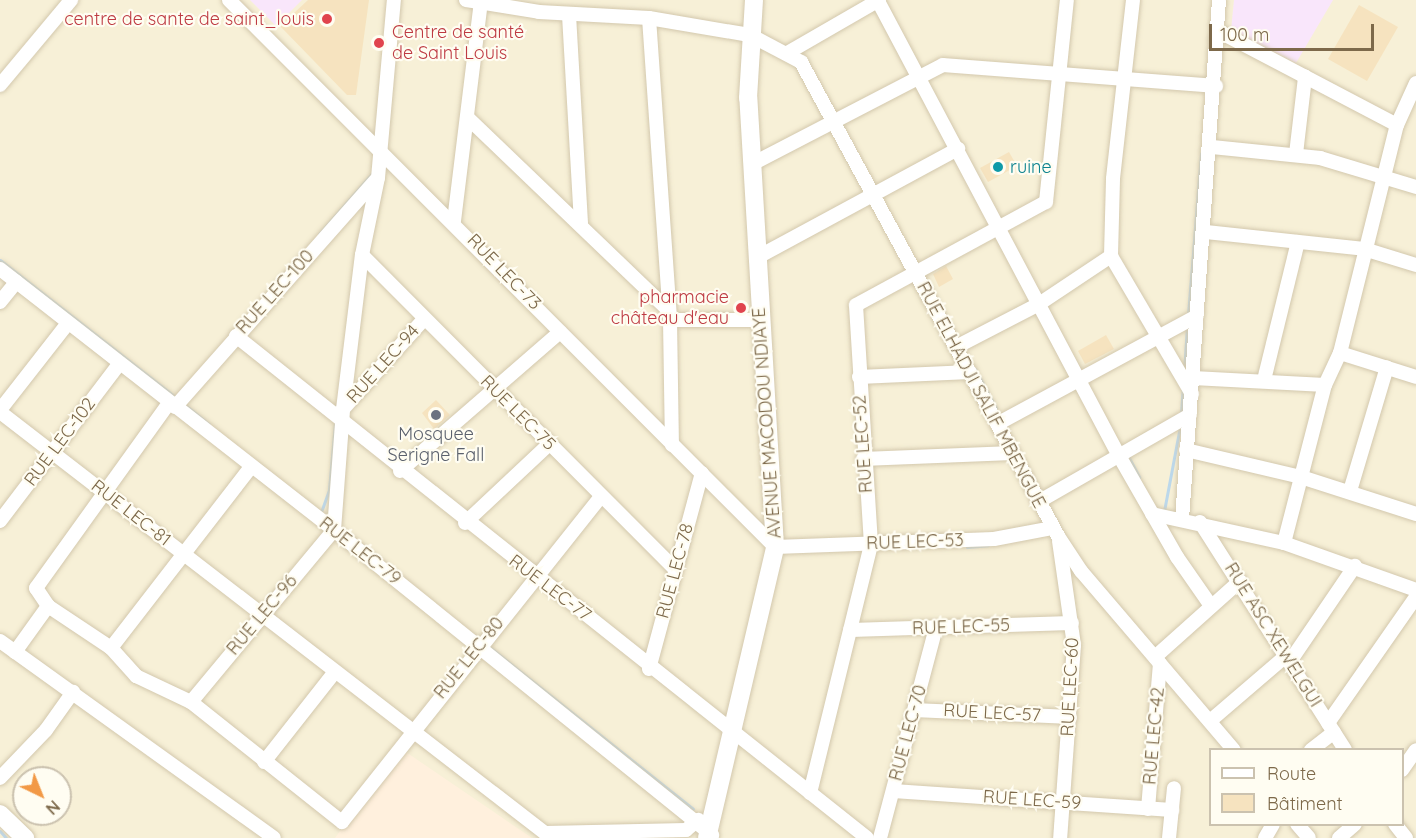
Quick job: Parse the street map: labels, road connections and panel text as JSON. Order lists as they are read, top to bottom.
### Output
{
  "streets": {
    "street": [
      "RUE LEC-73",
      "RUE LEC-100",
      "RUE LEC-94",
      "RUE ELHADJI SALIF MBENGUE",
      "RUE LEC-75",
      "AVENUE MACODOU NDIAYE",
      "RUE LEC-102",
      "RUE LEC-52",
      "RUE LEC-81",
      "RUE LEC-53",
      "RUE LEC-79",
      "RUE LEC-78",
      "RUE LEC-77",
      "RUE LEC-96",
      "RUE LEC-55",
      "RUE ASC XEWELGUI",
      "RUE LEC-80",
      "RUE LEC-60",
      "RUE LEC-57",
      "RUE LEC-70",
      "RUE LEC-42",
      "RUE LEC-59"
    ]
  },
  "crossings": [
    ["RUE LEC-73", "AVENUE MACODOU NDIAYE"],
    ["RUE LEC-73", "RUE LEC-53"],
    ["RUE LEC-73", "RUE LEC-78"],
    ["RUE LEC-100", "RUE LEC-81"],
    ["RUE LEC-100", "RUE LEC-79"],
    ["RUE LEC-100", "RUE LEC-77"],
    ["RUE LEC-94", "RUE LEC-75"],
    ["RUE ELHADJI SALIF MBENGUE", "AVENUE MACODOU NDIAYE"],
    ["RUE ELHADJI SALIF MBENGUE", "RUE LEC-52"],
    ["RUE ELHADJI SALIF MBENGUE", "RUE LEC-53"],
    ["RUE ELHADJI SALIF MBENGUE", "RUE LEC-60"],
    ["RUE ELHADJI SALIF MBENGUE", "RUE LEC-42"],
    ["RUE LEC-75", "RUE LEC-78"],
    ["RUE LEC-75", "RUE LEC-80"],
    ["AVENUE MACODOU NDIAYE", "RUE LEC-81"],
    ["AVENUE MACODOU NDIAYE", "RUE LEC-53"],
    ["AVENUE MACODOU NDIAYE", "RUE LEC-79"],
    ["AVENUE MACODOU NDIAYE", "RUE LEC-77"],
    ["RUE LEC-102", "RUE LEC-81"],
    ["RUE LEC-102", "RUE LEC-79"],
    ["RUE LEC-52", "RUE LEC-53"],
    ["RUE LEC-52", "RUE LEC-77"],
    ["RUE LEC-52", "RUE LEC-55"],
    ["RUE LEC-81", "RUE LEC-79"],
    ["RUE LEC-81", "RUE LEC-96"],
    ["RUE LEC-81", "RUE LEC-80"],
    ["RUE LEC-53", "RUE LEC-60"],
    ["RUE LEC-79", "RUE LEC-96"],
    ["RUE LEC-79", "RUE LEC-80"],
    ["RUE LEC-78", "RUE LEC-77"],
    ["RUE LEC-77", "RUE LEC-80"],
    ["RUE LEC-55", "RUE LEC-60"],
    ["RUE LEC-55", "RUE LEC-70"],
    ["RUE LEC-60", "RUE LEC-57"],
    ["RUE LEC-60", "RUE LEC-59"],
    ["RUE LEC-57", "RUE LEC-70"],
    ["RUE LEC-70", "RUE LEC-59"],
    ["RUE LEC-42", "RUE LEC-59"]
  ],
  "places": [
    "centre de sante de saint_louis",
    "Centre de santé de Saint Louis",
    "ruine",
    "pharmacie château d'eau",
    "Mosquee Serigne Fall"
  ],
  "legend": ["Route", "Bâtiment"],
  "scale_bar": "100 m",
  "north": "bottom right"
}
